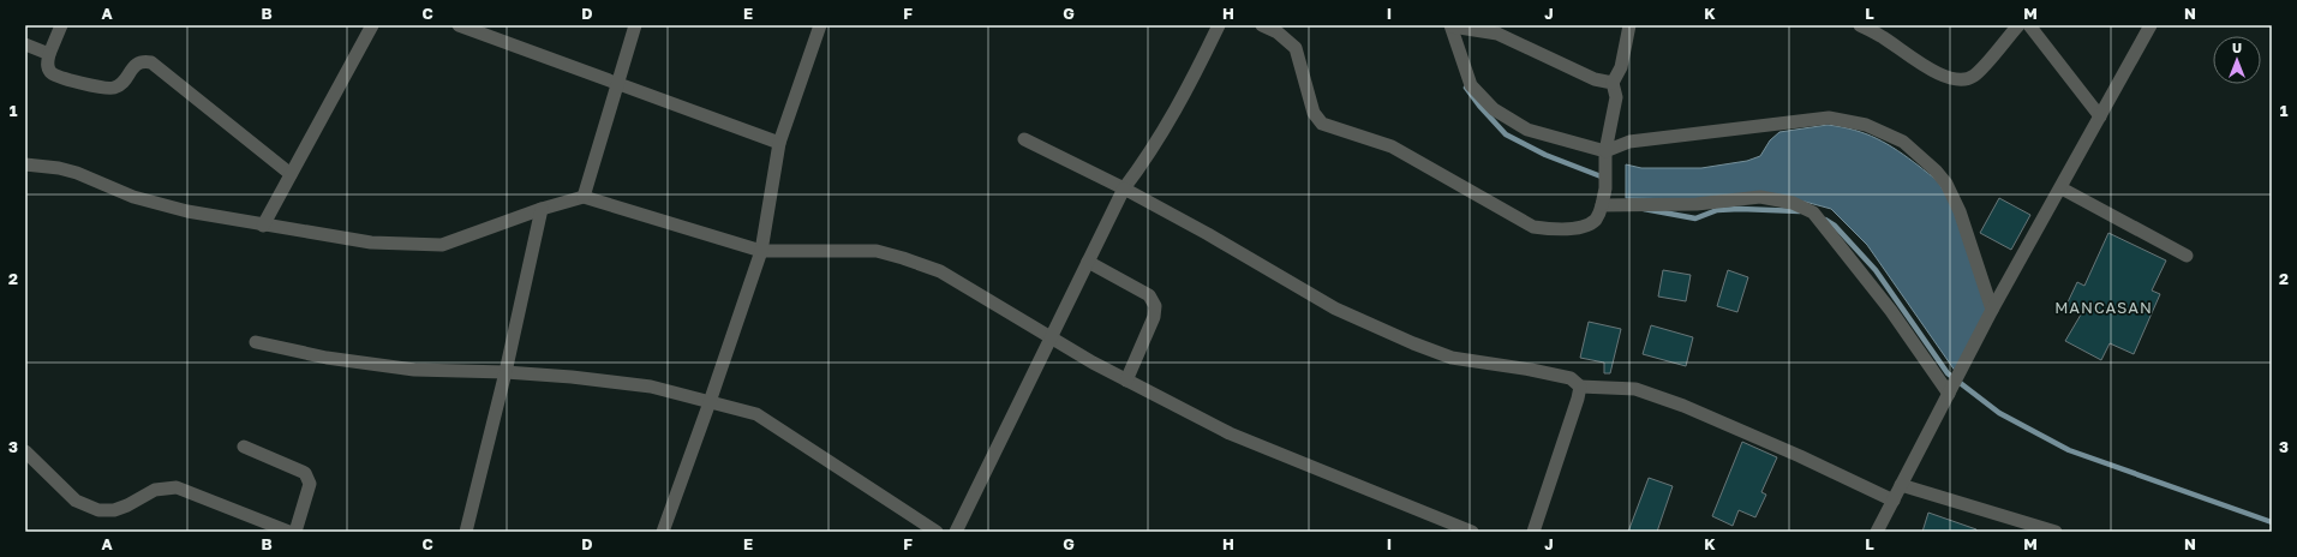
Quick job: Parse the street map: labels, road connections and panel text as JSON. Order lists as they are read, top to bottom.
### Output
{
  "districts": ["MANCASAN"],
  "north": "top",
  "grid": {
    "columns": [
      "A",
      "B",
      "C",
      "D",
      "E",
      "F",
      "G",
      "H",
      "I",
      "J",
      "K",
      "L",
      "M",
      "N"
    ],
    "rows": ["1", "2", "3"]
  }
}
